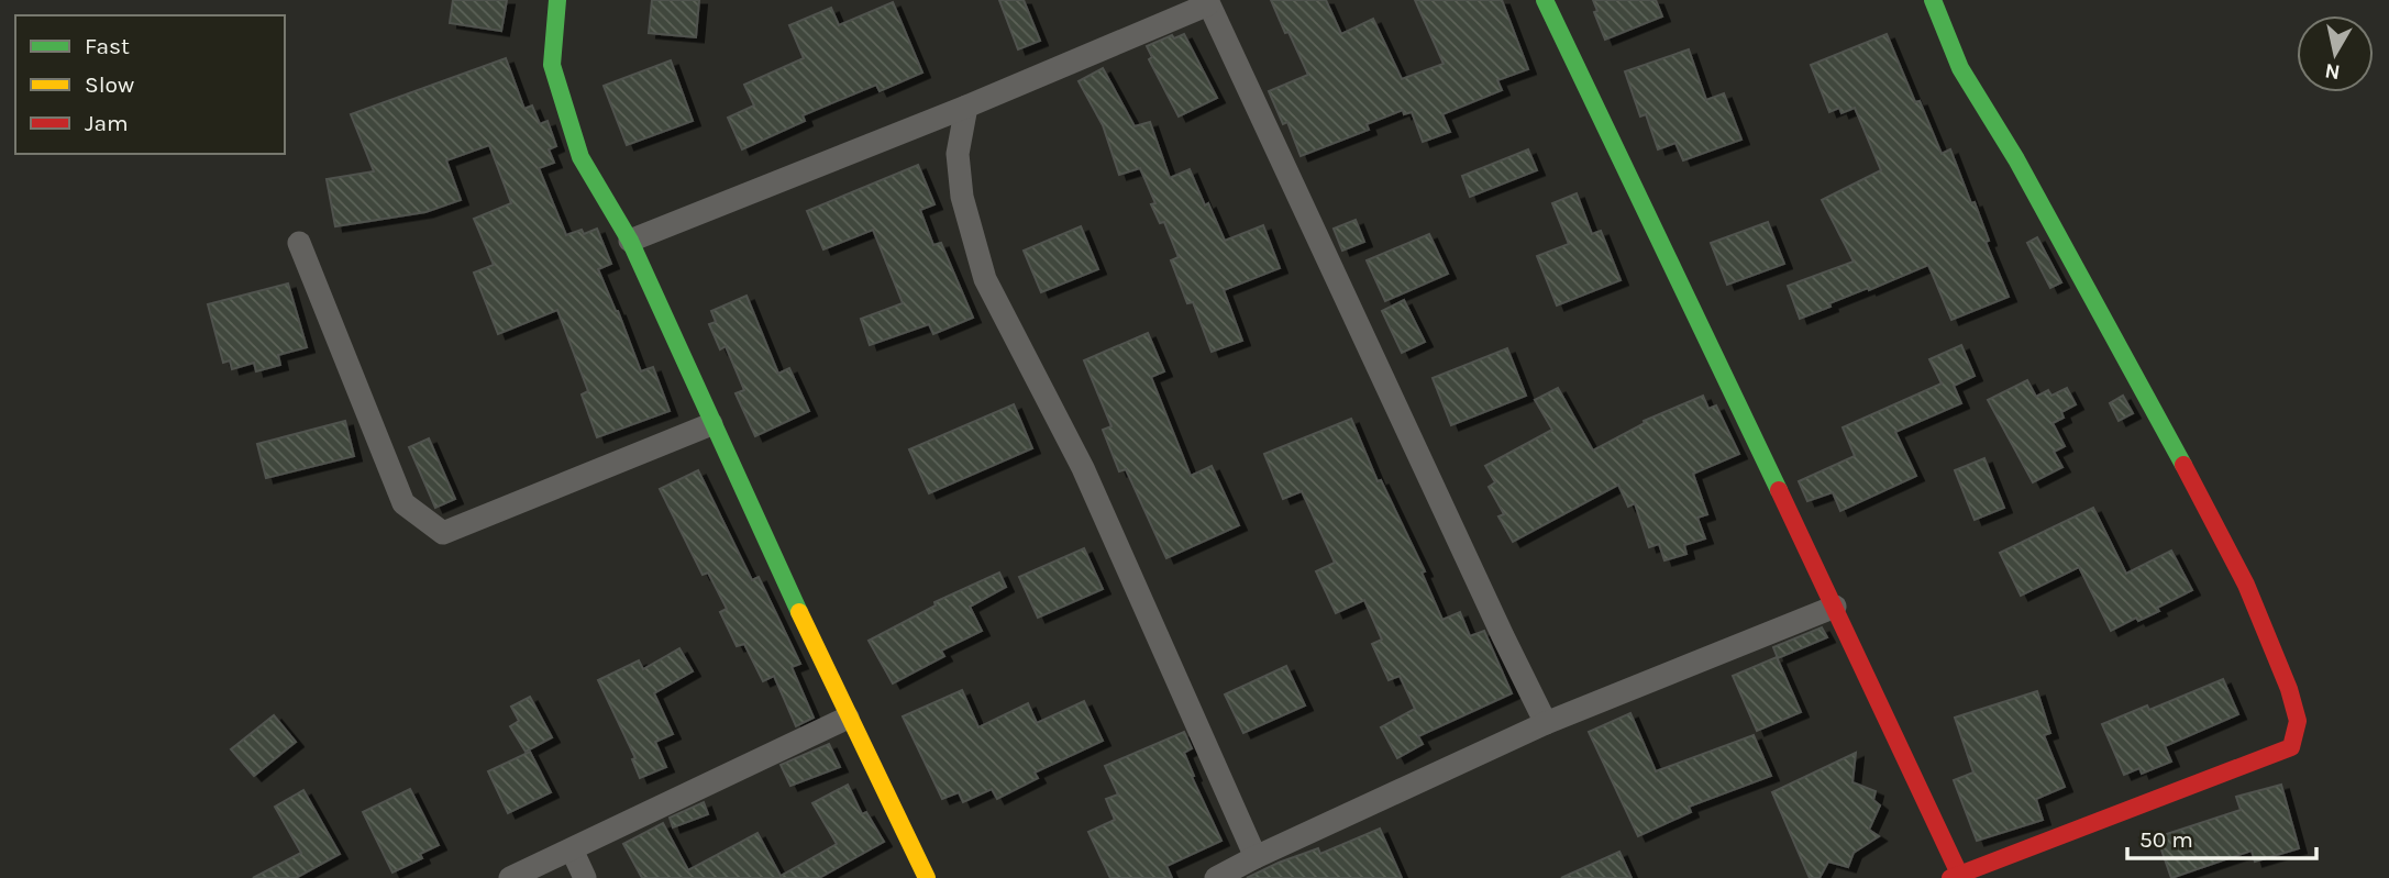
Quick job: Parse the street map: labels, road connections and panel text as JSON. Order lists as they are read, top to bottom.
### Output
{
  "legend": ["Fast", "Slow", "Jam"],
  "scale_bar": "50 m",
  "north": "bottom"
}
